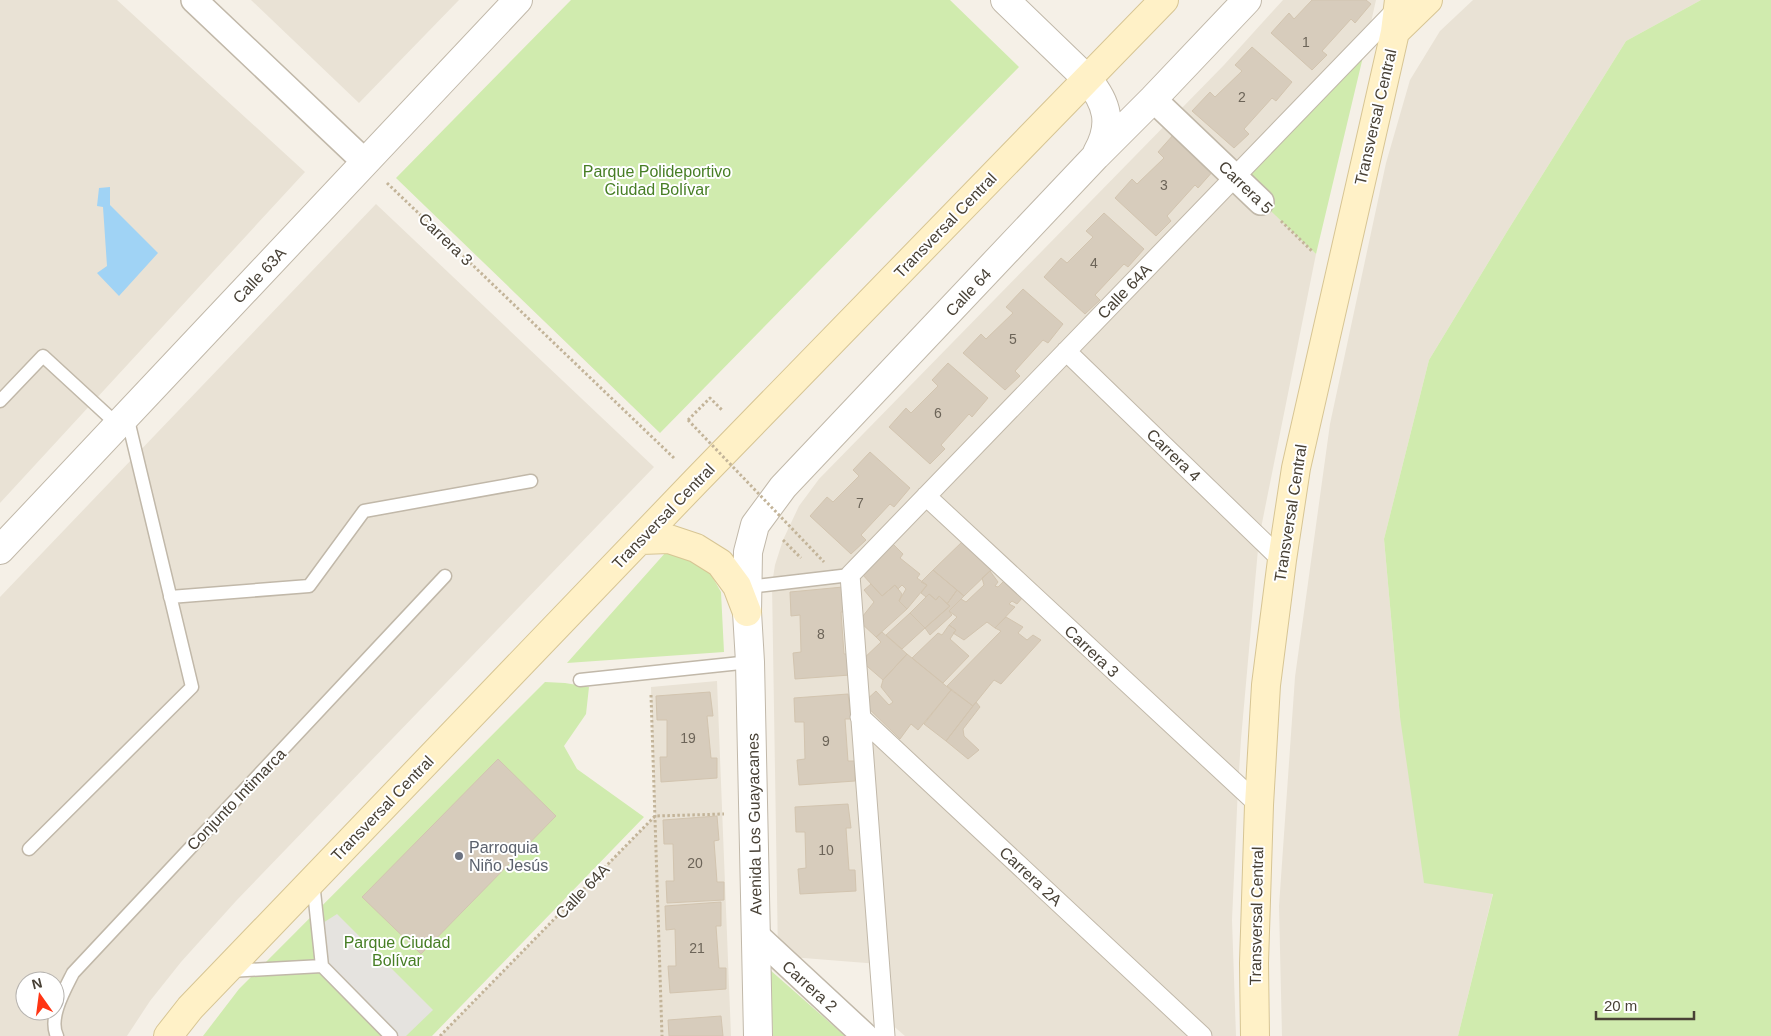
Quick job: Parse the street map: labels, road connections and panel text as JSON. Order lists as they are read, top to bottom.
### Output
{
  "streets": {
    "main road": ["Transversal Central"],
    "street": [
      "Carrera 5",
      "Carrera 3",
      "Calle 63A",
      "Calle 64A",
      "Calle 64",
      "Carrera 4",
      "Avenida Los Guayacanes",
      "Carrera 2A",
      "Carrera 2"
    ],
    "lane": ["Conjunto Intimarca"]
  },
  "crossings": [
    ["Transversal Central", "Carrera 5"],
    ["Transversal Central", "Carrera 3"],
    ["Transversal Central", "Calle 64A"],
    ["Transversal Central", "Carrera 4"],
    ["Carrera 5", "Calle 64A"],
    ["Carrera 5", "Calle 64"],
    ["Carrera 3", "Calle 63A"],
    ["Carrera 3", "Calle 64A"],
    ["Calle 64A", "Carrera 4"],
    ["Calle 64", "Avenida Los Guayacanes"],
    ["Avenida Los Guayacanes", "Carrera 2"]
  ],
  "parks": ["Parque Polideportivo Ciudad Bolívar", "Parque Ciudad Bolívar"],
  "places": ["Parroquia Niño Jesús"],
  "house_numbers": [
    "1",
    "2",
    "3",
    "4",
    "5",
    "6",
    "7",
    "8",
    "19",
    "9",
    "10",
    "20",
    "21"
  ],
  "scale_bar": "20 m",
  "north": "top"
}
